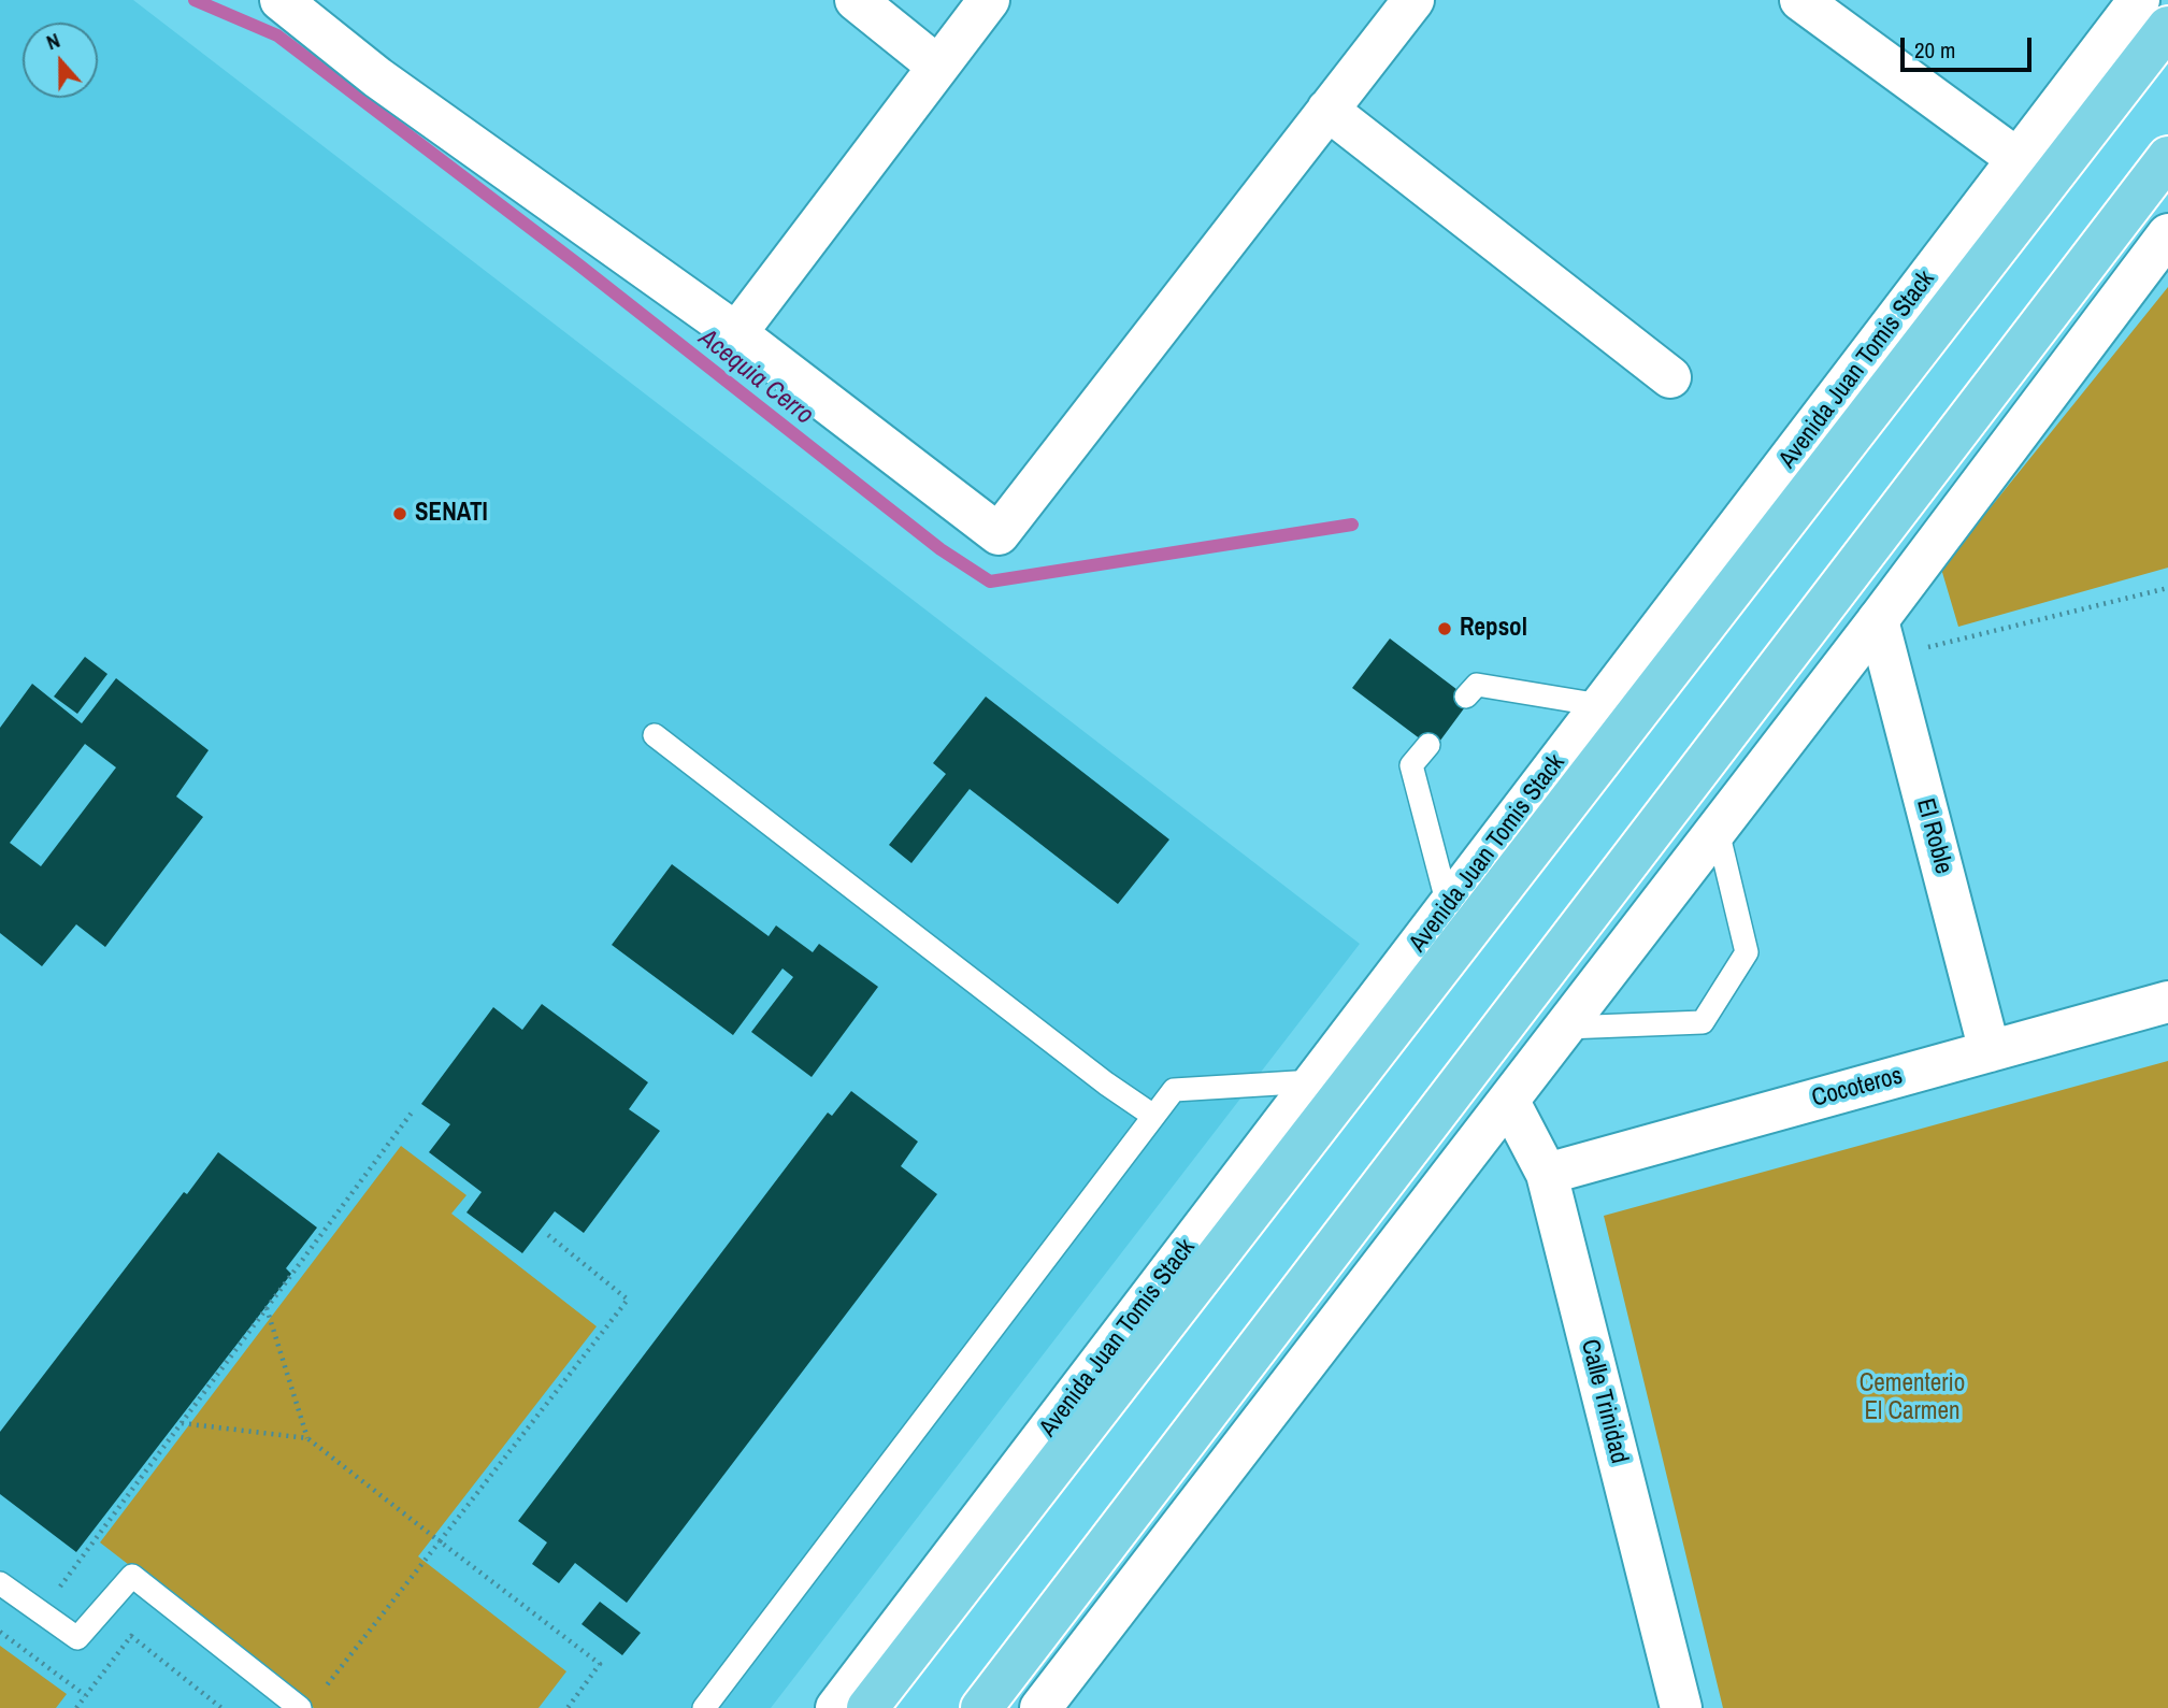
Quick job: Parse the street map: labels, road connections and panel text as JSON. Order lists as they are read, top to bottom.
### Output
{
  "streets": {
    "main road": ["Avenida Juan Tomis Stack"],
    "street": ["El Roble", "Cocoteros", "Calle Trinidad"]
  },
  "crossings": [
    ["El Roble", "Cocoteros"],
    ["Cocoteros", "Calle Trinidad"]
  ],
  "water": ["Acequia Cerro"],
  "parks": ["Cementerio El Carmen"],
  "places": ["SENATI", "Repsol"],
  "scale_bar": "20 m",
  "north": "top"
}
